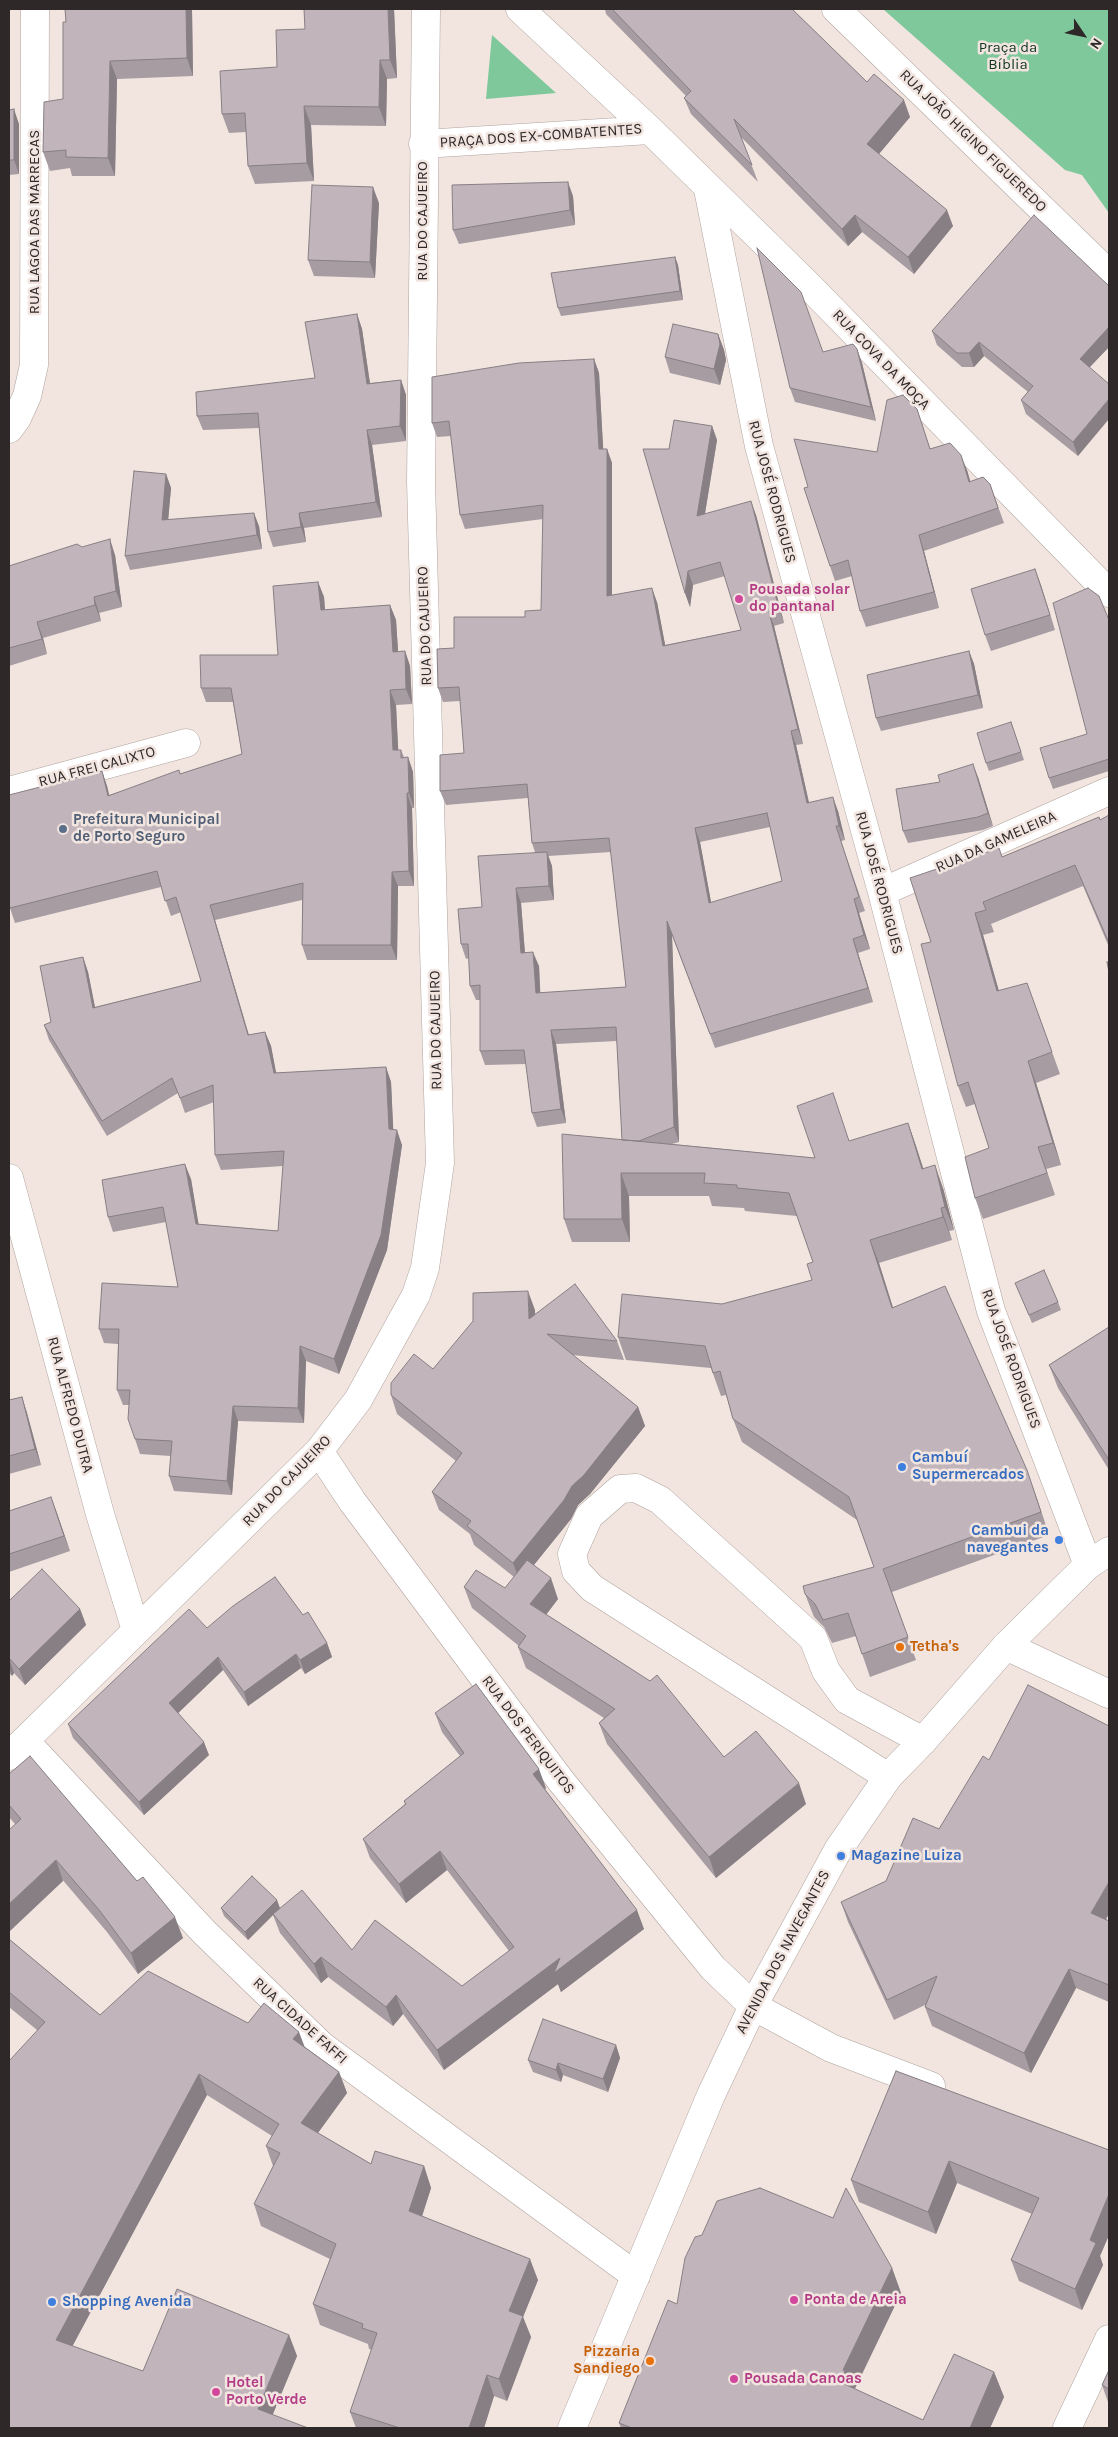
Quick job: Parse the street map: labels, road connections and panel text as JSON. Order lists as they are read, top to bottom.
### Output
{
  "streets": {
    "street": [
      "PRAÇA DOS EX-COMBATENTES",
      "RUA JOÃO HIGINO FIGUEREDO",
      "RUA DO CAJUEIRO",
      "RUA LAGOA DAS MARRECAS",
      "RUA COVA DA MOÇA",
      "RUA JOSÉ RODRIGUES",
      "RUA FREI CALIXTO",
      "RUA DA GAMELEIRA",
      "RUA ALFREDO DUTRA",
      "RUA DOS PERIQUITOS",
      "AVENIDA DOS NAVEGANTES",
      "RUA CIDADE FAFFI"
    ]
  },
  "crossings": [
    ["PRAÇA DOS EX-COMBATENTES", "RUA DO CAJUEIRO"],
    ["PRAÇA DOS EX-COMBATENTES", "RUA COVA DA MOÇA"],
    ["RUA DO CAJUEIRO", "RUA ALFREDO DUTRA"],
    ["RUA DO CAJUEIRO", "RUA DOS PERIQUITOS"],
    ["RUA DO CAJUEIRO", "RUA CIDADE FAFFI"],
    ["RUA COVA DA MOÇA", "RUA JOSÉ RODRIGUES"],
    ["RUA JOSÉ RODRIGUES", "RUA DA GAMELEIRA"],
    ["RUA JOSÉ RODRIGUES", "AVENIDA DOS NAVEGANTES"],
    ["RUA DOS PERIQUITOS", "AVENIDA DOS NAVEGANTES"],
    ["AVENIDA DOS NAVEGANTES", "RUA CIDADE FAFFI"]
  ],
  "parks": ["Praça da Bíblia"],
  "places": [
    "Pousada solar do pantanal",
    "Prefeitura Municipal de Porto Seguro",
    "Cambuí Supermercados",
    "Cambui da navegantes",
    "Tetha's",
    "Magazine Luiza",
    "Ponta de Areia",
    "Shopping Avenida",
    "Pizzaria Sandiego",
    "Pousada Canoas",
    "Hotel Porto Verde"
  ],
  "north": "bottom right"
}
